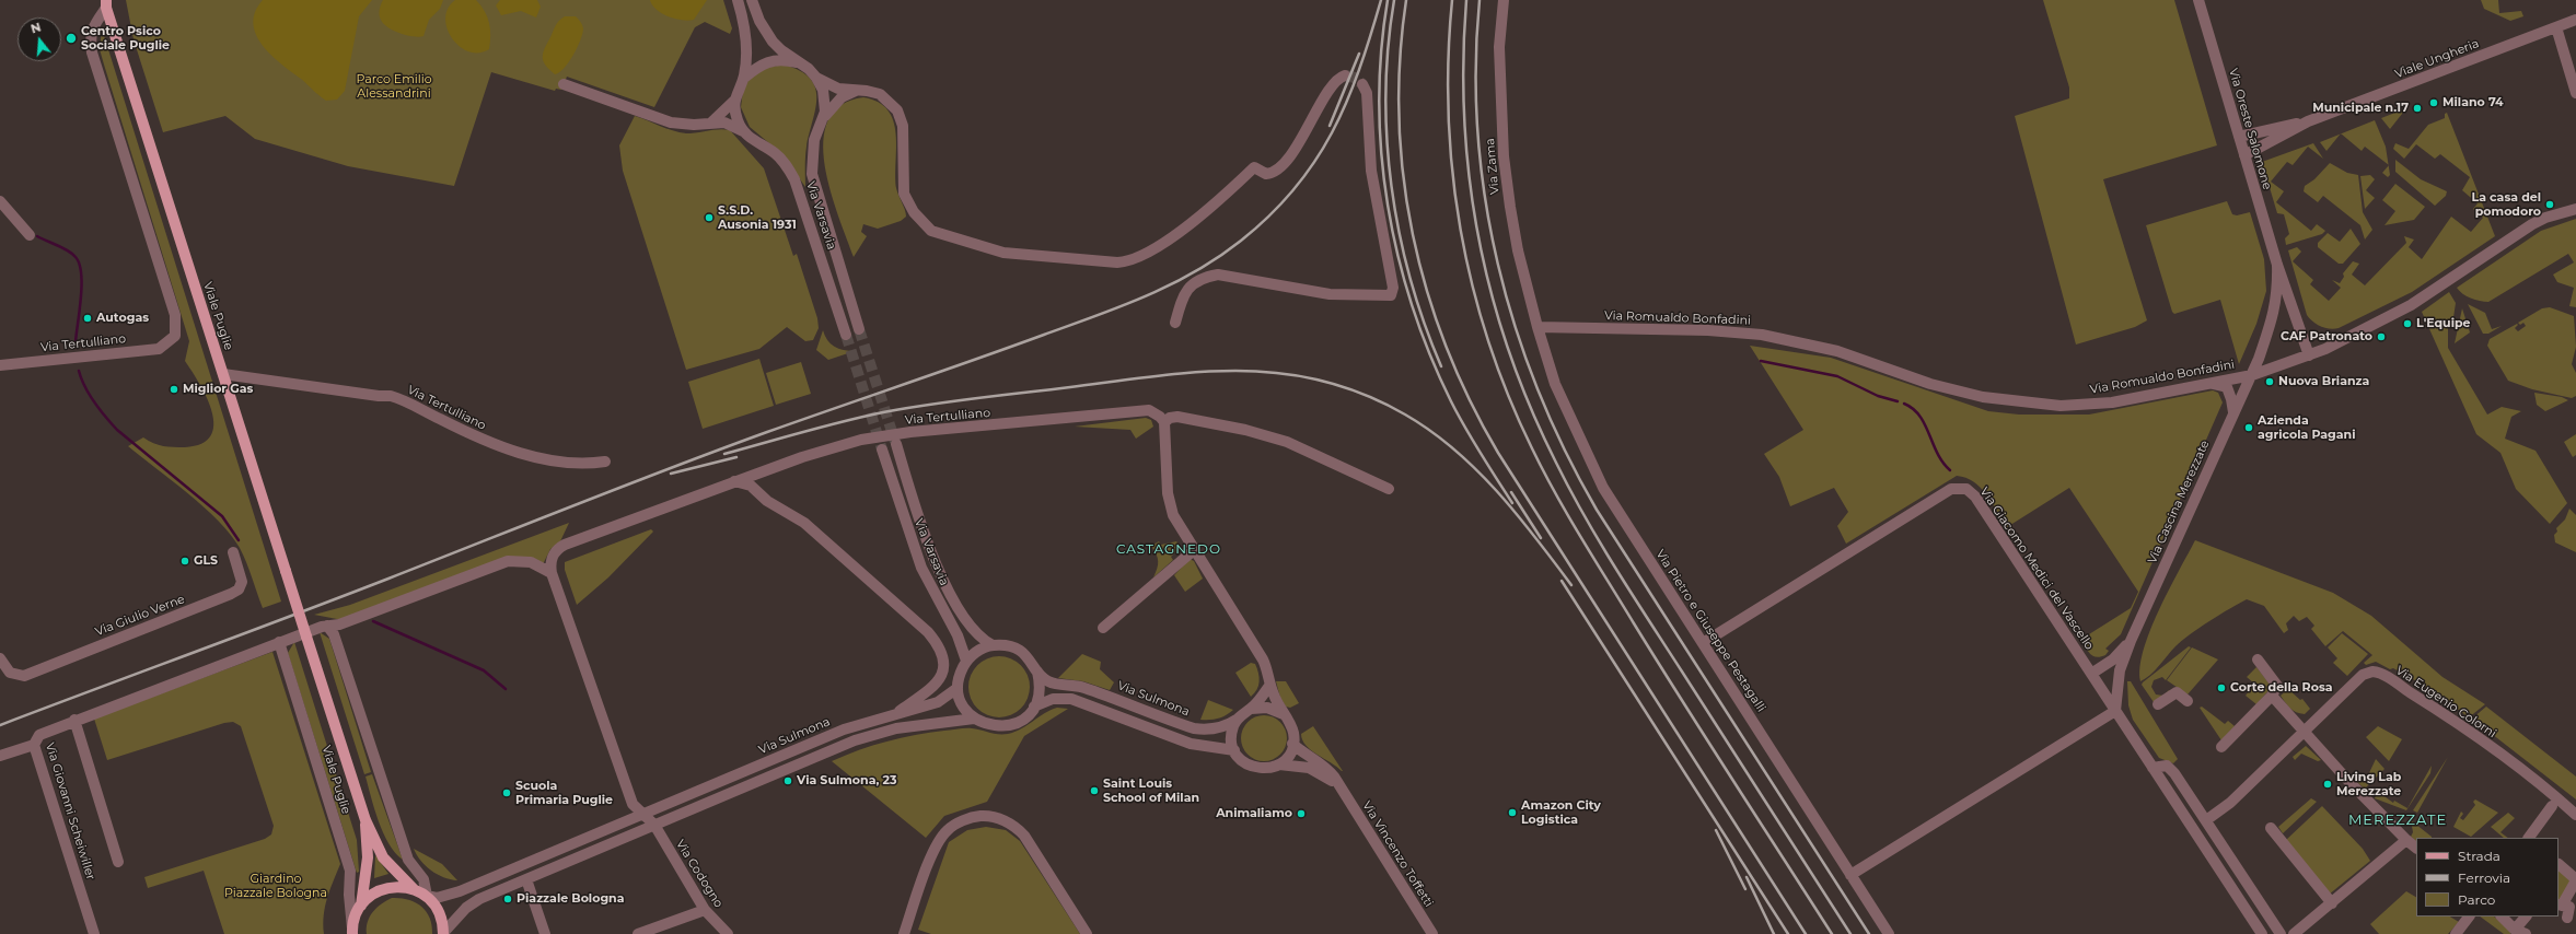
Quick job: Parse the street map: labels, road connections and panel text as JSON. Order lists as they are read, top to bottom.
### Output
{
  "streets": {
    "main road": ["Viale Puglie"],
    "street": [
      "Viale Ungheria",
      "Via Oreste Salomone",
      "Via Zama",
      "Via Varsavia",
      "Via Romualdo Bonfadini",
      "Via Tertulliano",
      "Via Cascina Merezzate",
      "Via Giacomo Medici del Vascello",
      "Via Giulio Verne",
      "Via Pietro e Giuseppe Pestagalli",
      "Via Sulmona",
      "Via Eugenio Colorni",
      "Via Giovanni Scheiwiller",
      "Via Vincenzo Toffetti",
      "Via Codogno"
    ]
  },
  "crossings": [
    ["Viale Ungheria", "Via Oreste Salomone"],
    ["Via Oreste Salomone", "Via Cascina Merezzate"],
    ["Via Zama", "Via Romualdo Bonfadini"],
    ["Via Zama", "Via Pietro e Giuseppe Pestagalli"],
    ["Via Varsavia", "Via Sulmona"],
    ["Viale Puglie", "Via Tertulliano"],
    ["Via Romualdo Bonfadini", "Via Cascina Merezzate"],
    ["Via Romualdo Bonfadini", "Via Pietro e Giuseppe Pestagalli"],
    ["Via Cascina Merezzate", "Via Giacomo Medici del Vascello"],
    ["Via Giacomo Medici del Vascello", "Via Pietro e Giuseppe Pestagalli"],
    ["Via Sulmona", "Via Vincenzo Toffetti"]
  ],
  "districts": ["CASTAGNEDO", "MEREZZATE"],
  "parks": ["Parco Emilio Alessandrini", "Giardino Piazzale Bologna"],
  "places": [
    "Centro Psico Sociale Puglie",
    "Milano 74",
    "Municipale n.17",
    "La casa del pomodoro",
    "S.S.D. Ausonia 1931",
    "Autogas",
    "L'Equipe",
    "CAF Patronato",
    "Nuova Brianza",
    "Miglior Gas",
    "Azienda agricola Pagani",
    "GLS",
    "Corte della Rosa",
    "Via Sulmona, 23",
    "Living Lab Merezzate",
    "Saint Louis School of Milan",
    "Scuola Primaria Puglie",
    "Amazon City Logistica",
    "Animaliamo",
    "Piazzale Bologna"
  ],
  "legend": ["Strada", "Ferrovia", "Parco"],
  "north": "top"
}
